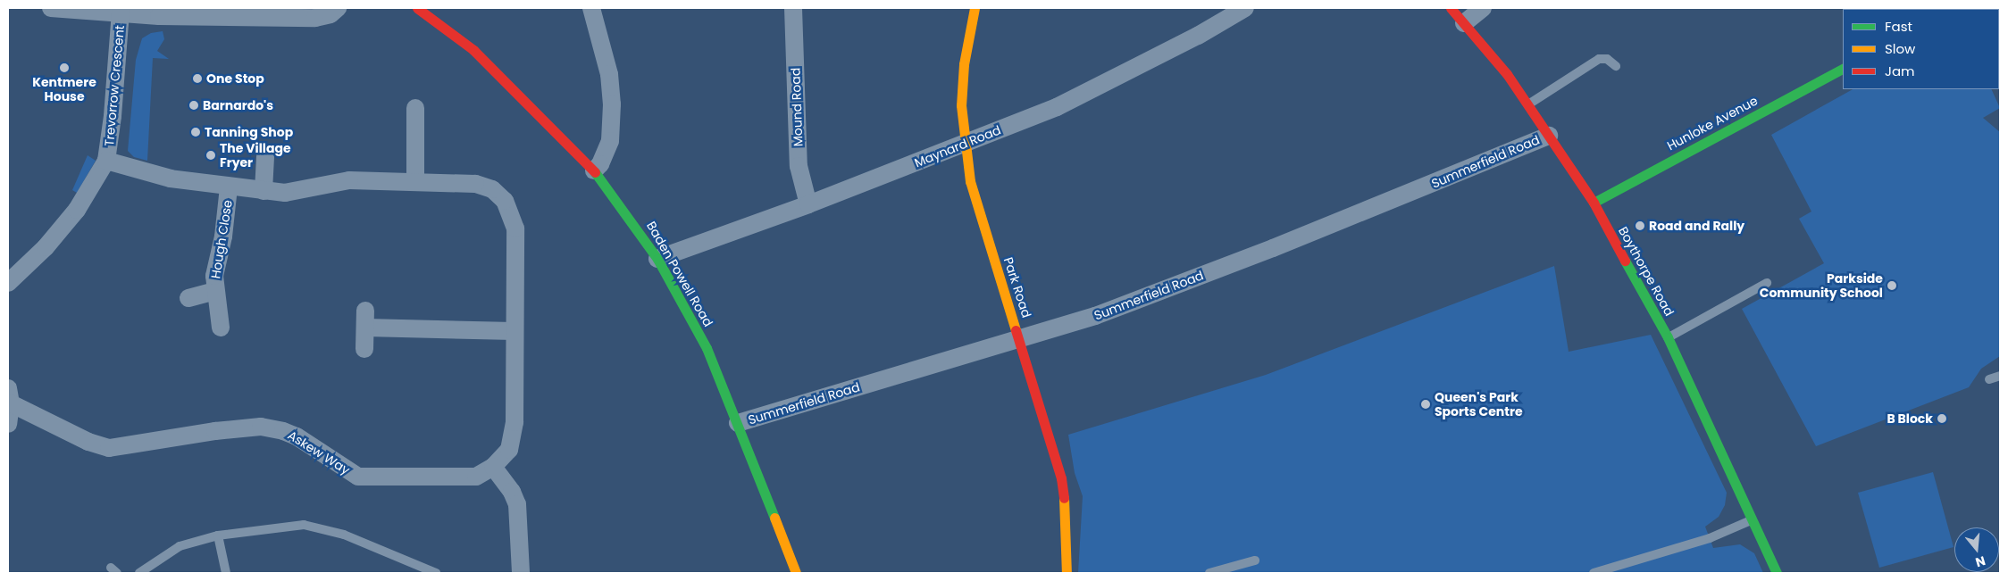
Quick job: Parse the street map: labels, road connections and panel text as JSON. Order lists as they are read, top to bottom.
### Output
{
  "streets": {
    "street": [
      "Trevorrow Crescent",
      "Mound Road",
      "Hunloke Avenue",
      "Maynard Road",
      "Summerfield Road",
      "Hough Close",
      "Boythorpe Road",
      "Baden Powell Road",
      "Park Road",
      "Askew Way"
    ]
  },
  "crossings": [
    ["Trevorrow Crescent", "Askew Way"],
    ["Mound Road", "Maynard Road"],
    ["Hunloke Avenue", "Boythorpe Road"],
    ["Maynard Road", "Baden Powell Road"],
    ["Maynard Road", "Park Road"],
    ["Summerfield Road", "Boythorpe Road"],
    ["Summerfield Road", "Baden Powell Road"],
    ["Summerfield Road", "Park Road"],
    ["Hough Close", "Askew Way"]
  ],
  "places": [
    "Kentmere House",
    "One Stop",
    "Barnardo's",
    "Tanning Shop",
    "The Village Fryer",
    "Road and Rally",
    "Parkside Community School",
    "Queen's Park Sports Centre",
    "B Block"
  ],
  "legend": ["Fast", "Slow", "Jam"],
  "north": "bottom"
}
